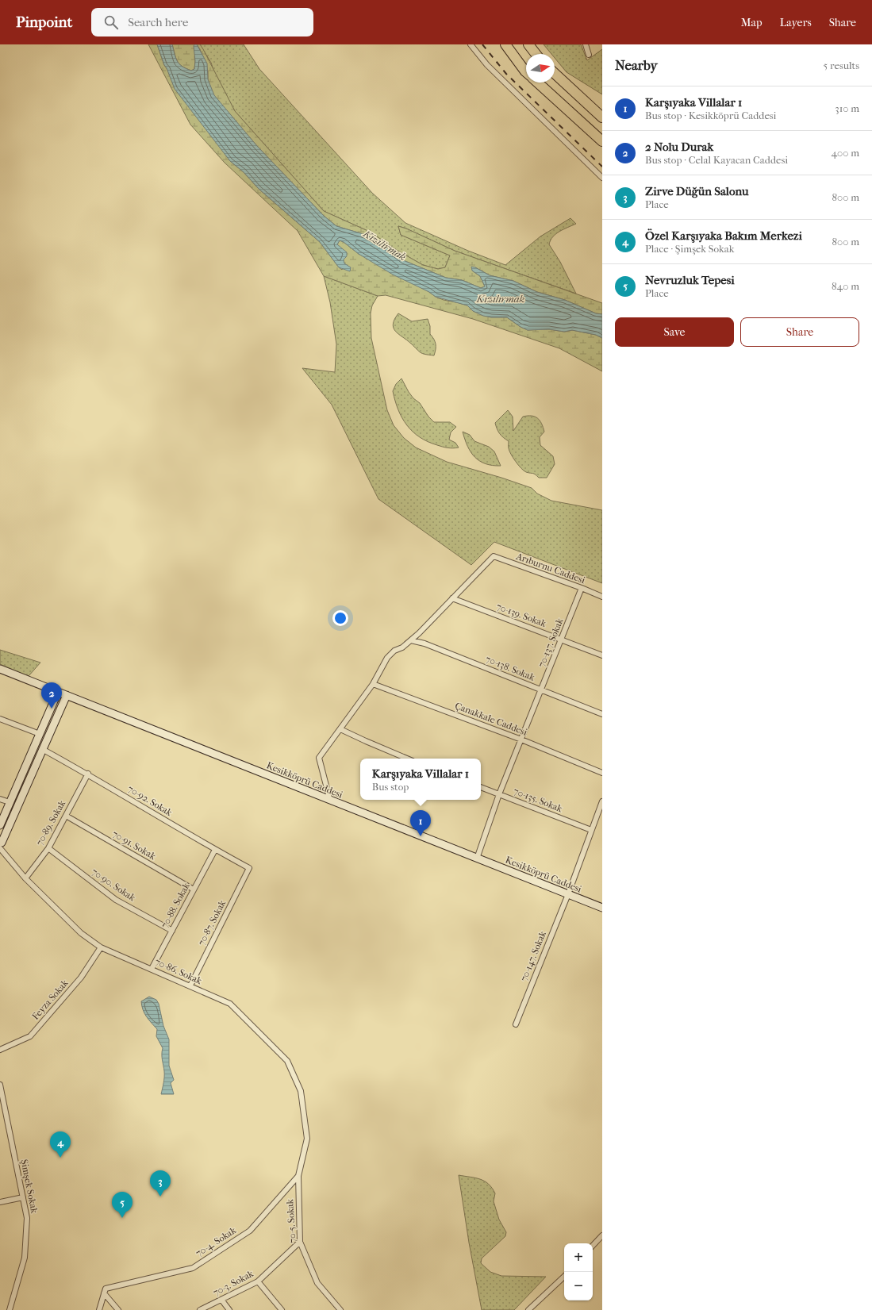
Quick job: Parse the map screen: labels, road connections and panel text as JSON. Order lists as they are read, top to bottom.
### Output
{
  "streets": {
    "street": [
      "Arıburnu Caddesi",
      "70-139. Sokak",
      "70-137. Sokak",
      "70-138. Sokak",
      "Çanakkale Caddesi",
      "Kesikköprü Caddesi",
      "70-135. Sokak",
      "70-92. Sokak",
      "70-89. Sokak",
      "70-91. Sokak",
      "70-90. Sokak",
      "70-88. Sokak",
      "70-87. Sokak",
      "70-147. Sokak",
      "70-86. Sokak",
      "Feyza Sokak",
      "Şimşek Sokak",
      "70-5. Sokak",
      "70-4. Sokak",
      "70-3. Sokak"
    ]
  },
  "crossings": [
    ["Arıburnu Caddesi", "70-139. Sokak"],
    ["Arıburnu Caddesi", "70-137. Sokak"],
    ["70-139. Sokak", "70-137. Sokak"],
    ["70-137. Sokak", "70-138. Sokak"],
    ["70-137. Sokak", "Çanakkale Caddesi"],
    ["70-137. Sokak", "Kesikköprü Caddesi"],
    ["70-137. Sokak", "70-135. Sokak"],
    ["Kesikköprü Caddesi", "70-147. Sokak"],
    ["70-135. Sokak", "70-147. Sokak"],
    ["70-92. Sokak", "70-89. Sokak"],
    ["70-92. Sokak", "70-88. Sokak"],
    ["70-92. Sokak", "70-87. Sokak"],
    ["70-89. Sokak", "70-91. Sokak"],
    ["70-89. Sokak", "70-90. Sokak"],
    ["70-89. Sokak", "70-86. Sokak"],
    ["70-91. Sokak", "70-88. Sokak"],
    ["70-90. Sokak", "70-88. Sokak"],
    ["70-88. Sokak", "70-86. Sokak"],
    ["70-87. Sokak", "70-86. Sokak"],
    ["70-86. Sokak", "Feyza Sokak"],
    ["70-86. Sokak", "70-4. Sokak"],
    ["70-5. Sokak", "70-4. Sokak"],
    ["70-5. Sokak", "70-3. Sokak"]
  ],
  "water": ["Kizilirmak", "Kızılırmak"],
  "north": "right",
  "page": {
    "header": "Pinpoint",
    "search": "Search here",
    "nav": ["Map", "Layers", "Share"],
    "heading": ["Nearby", "5 results"],
    "list": [
      {
        "mark": "1",
        "name": "Karşıyaka Villalar 1",
        "note": "Bus stop · Kesikköprü Caddesi",
        "value": "310 m"
      },
      {
        "mark": "2",
        "name": "2 Nolu Durak",
        "note": "Bus stop · Celal Kayacan Caddesi",
        "value": "400 m"
      },
      {
        "mark": "3",
        "name": "Zirve Düğün Salonu",
        "note": "Place",
        "value": "800 m"
      },
      {
        "mark": "4",
        "name": "Özel Karşıyaka Bakım Merkezi",
        "note": "Place · Şimşek Sokak",
        "value": "800 m"
      },
      {
        "mark": "5",
        "name": "Nevruzluk Tepesi",
        "note": "Place",
        "value": "840 m"
      }
    ],
    "buttons": ["Save", "Share"],
    "pins": [
      "2",
      "1",
      "4",
      "3",
      "5"
    ],
    "popup": ["Karşıyaka Villalar 1", "Bus stop"],
    "map_buttons": ["+", "−"]
  }
}
